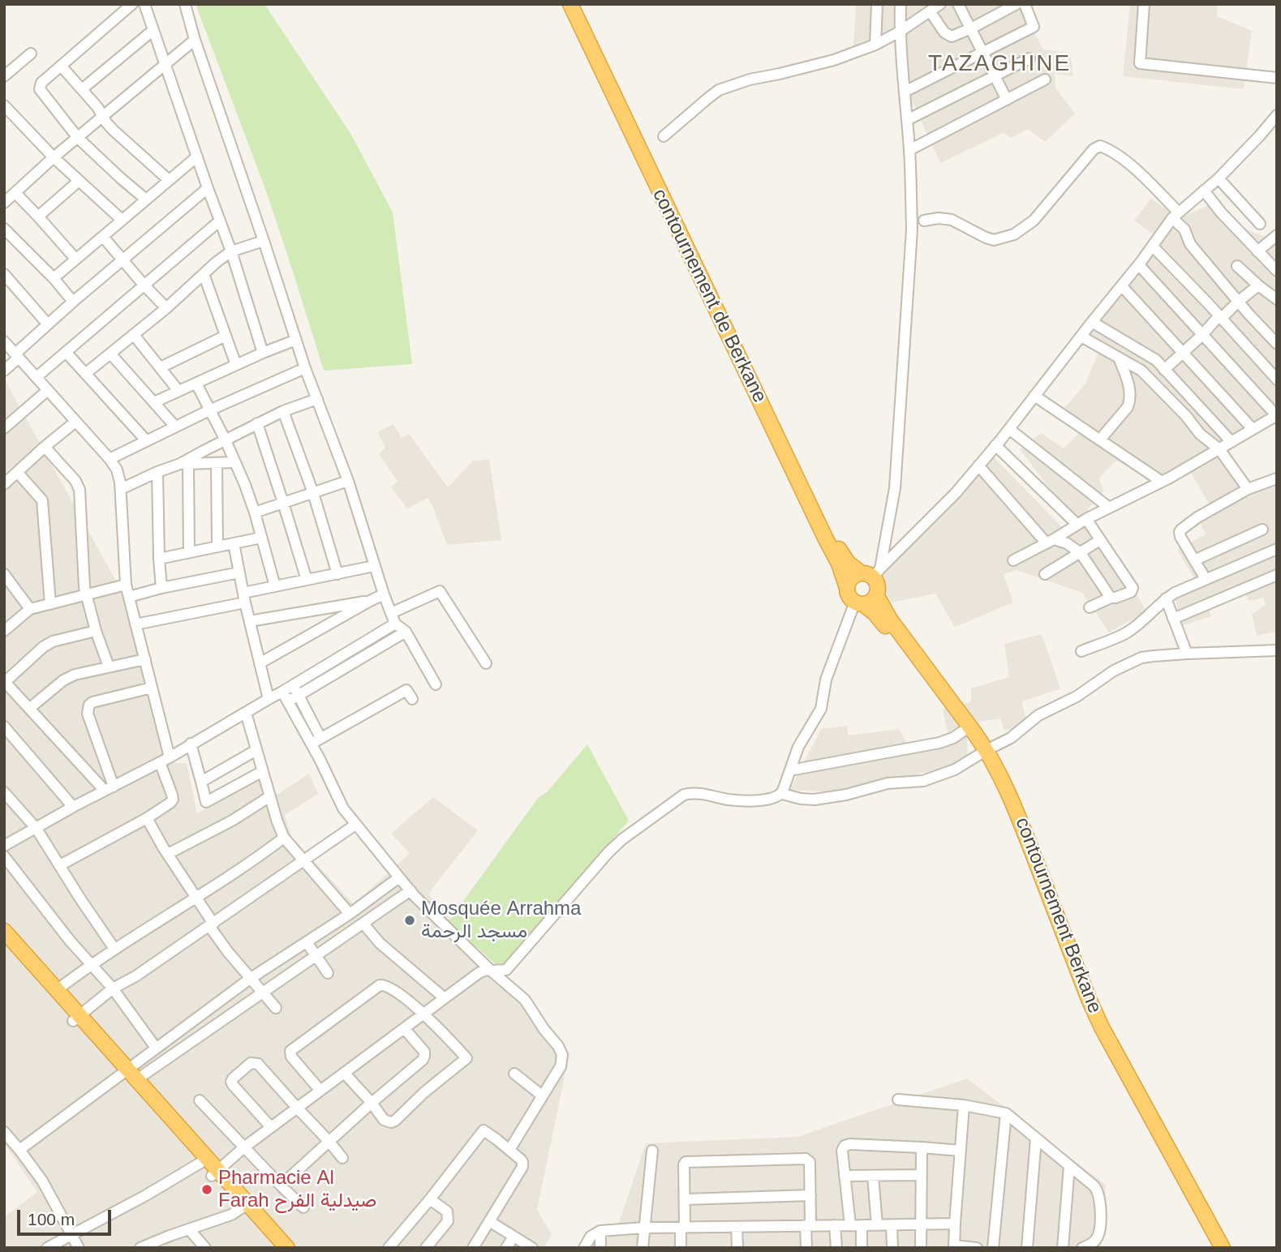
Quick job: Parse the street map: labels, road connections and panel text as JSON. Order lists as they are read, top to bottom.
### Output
{
  "streets": {
    "highway": ["contournement de Berkane", "contournement Berkane"]
  },
  "crossings": [
    ["contournement de Berkane", "contournement Berkane"]
  ],
  "districts": ["TAZAGHINE"],
  "places": ["Mosquée Arrahma مسجد الرحمة", "Pharmacie Al Farah صيدلية الفرح"],
  "scale_bar": "100 m"
}
